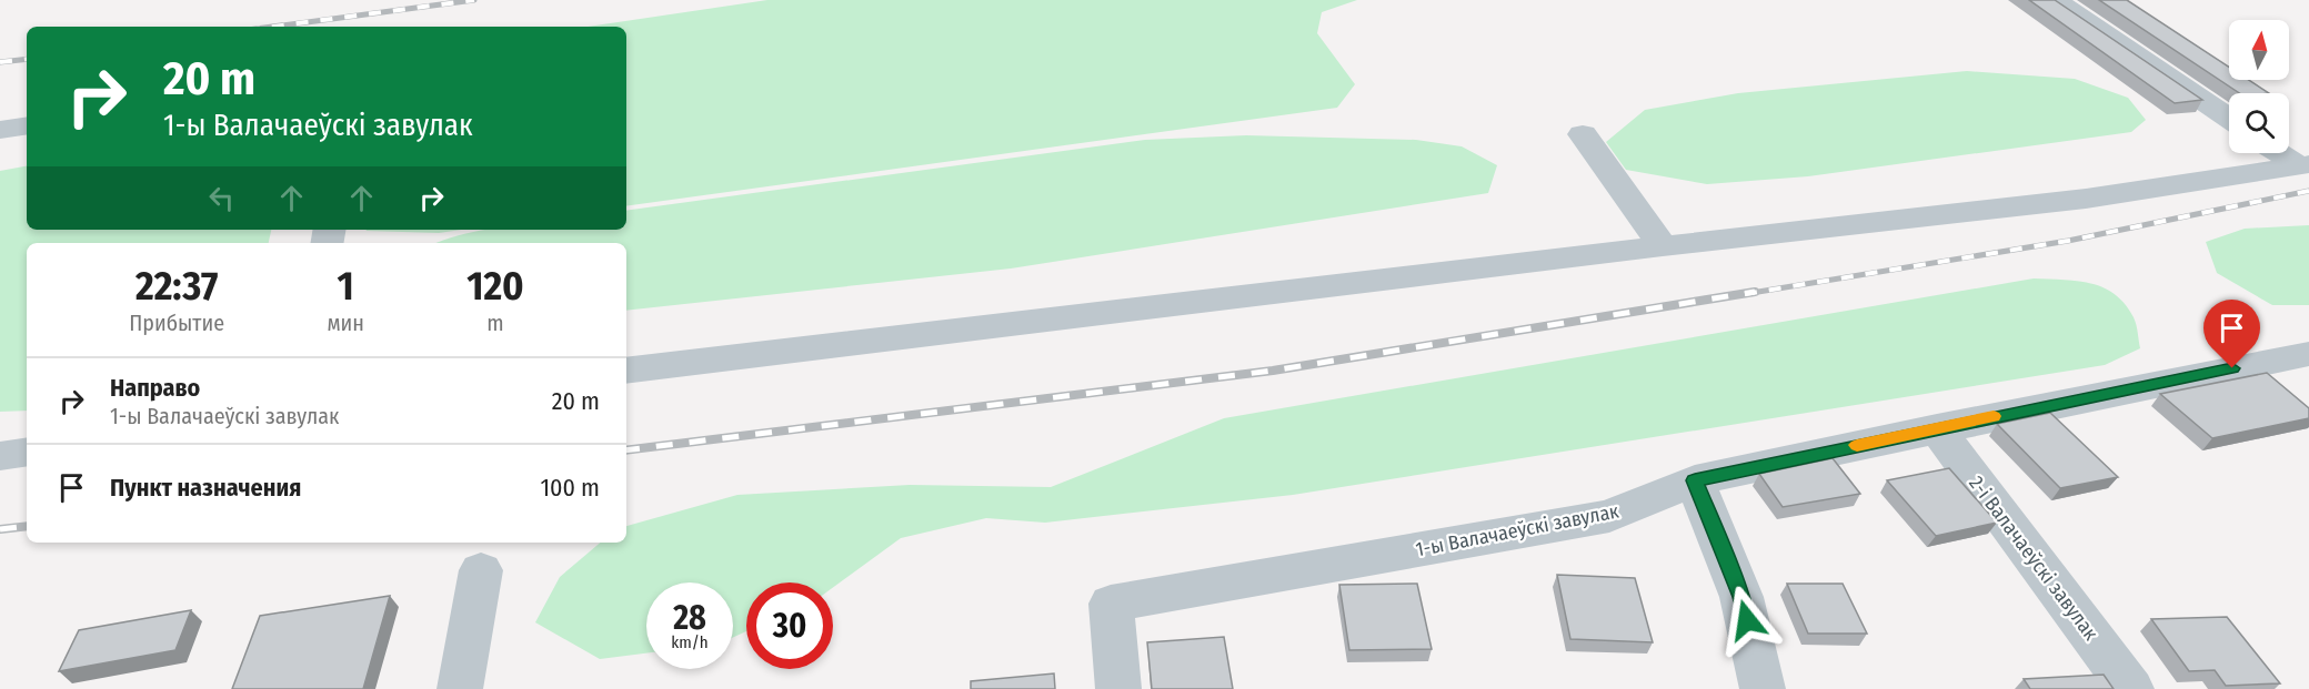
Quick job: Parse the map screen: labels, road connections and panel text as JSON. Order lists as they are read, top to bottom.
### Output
{
  "streets": {
    "street": ["1-ы Валачаеўскі завулак", "2-і Валачаеўскі завулак"]
  },
  "crossings": [
    ["1-ы Валачаеўскі завулак", "2-і Валачаеўскі завулак"]
  ],
  "north": "top",
  "page": {
    "turn": ["20 m", "1-ы Валачаеўскі завулак"],
    "eta": [
      "22:37",
      "Прибытие",
      "1",
      "мин",
      "120",
      "m"
    ],
    "list": [
      {
        "name": "Направо",
        "note": "1-ы Валачаеўскі завулак",
        "value": "20 m"
      },
      {
        "name": "Пункт назначения",
        "value": "100 m"
      }
    ],
    "speed": "28 km/h",
    "limit": "30"
  }
}
